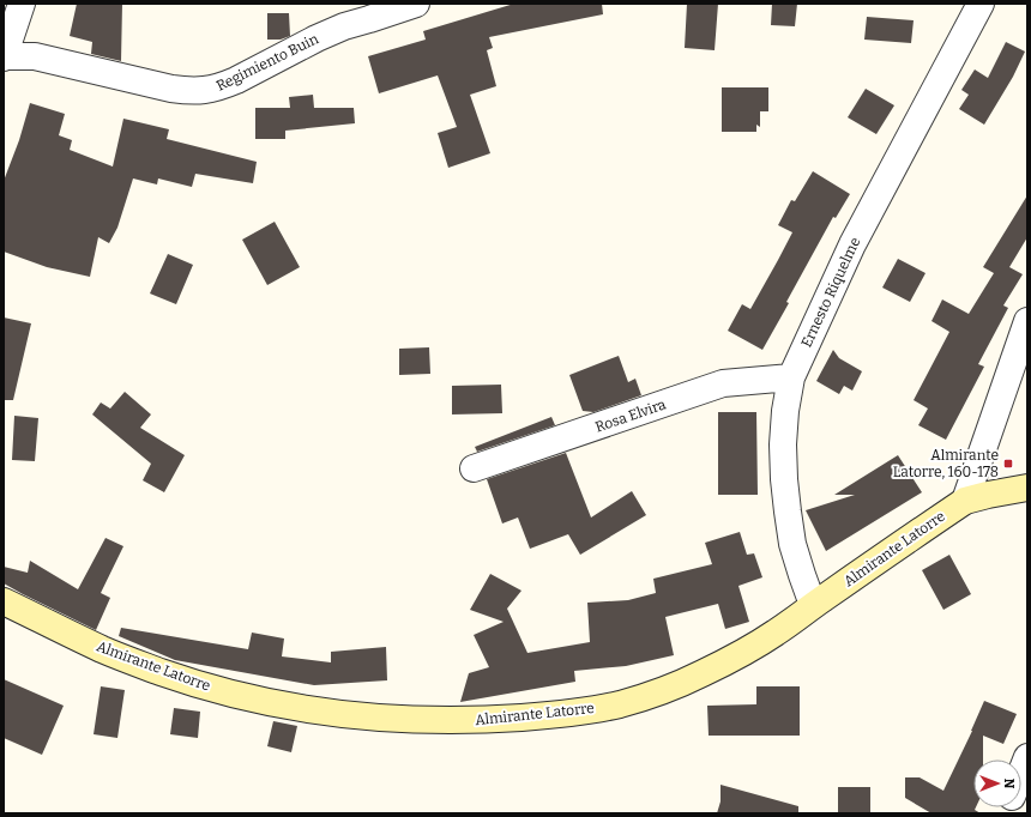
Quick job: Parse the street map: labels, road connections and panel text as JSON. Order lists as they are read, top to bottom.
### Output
{
  "streets": {
    "main road": ["Almirante Latorre"],
    "street": ["Regimiento Buin", "Ernesto Riquelme", "Rosa Elvira"]
  },
  "crossings": [
    ["Ernesto Riquelme", "Rosa Elvira"],
    ["Ernesto Riquelme", "Almirante Latorre"]
  ],
  "places": {
    "transit": ["Almirante Latorre, 160-178"]
  },
  "north": "right"
}
